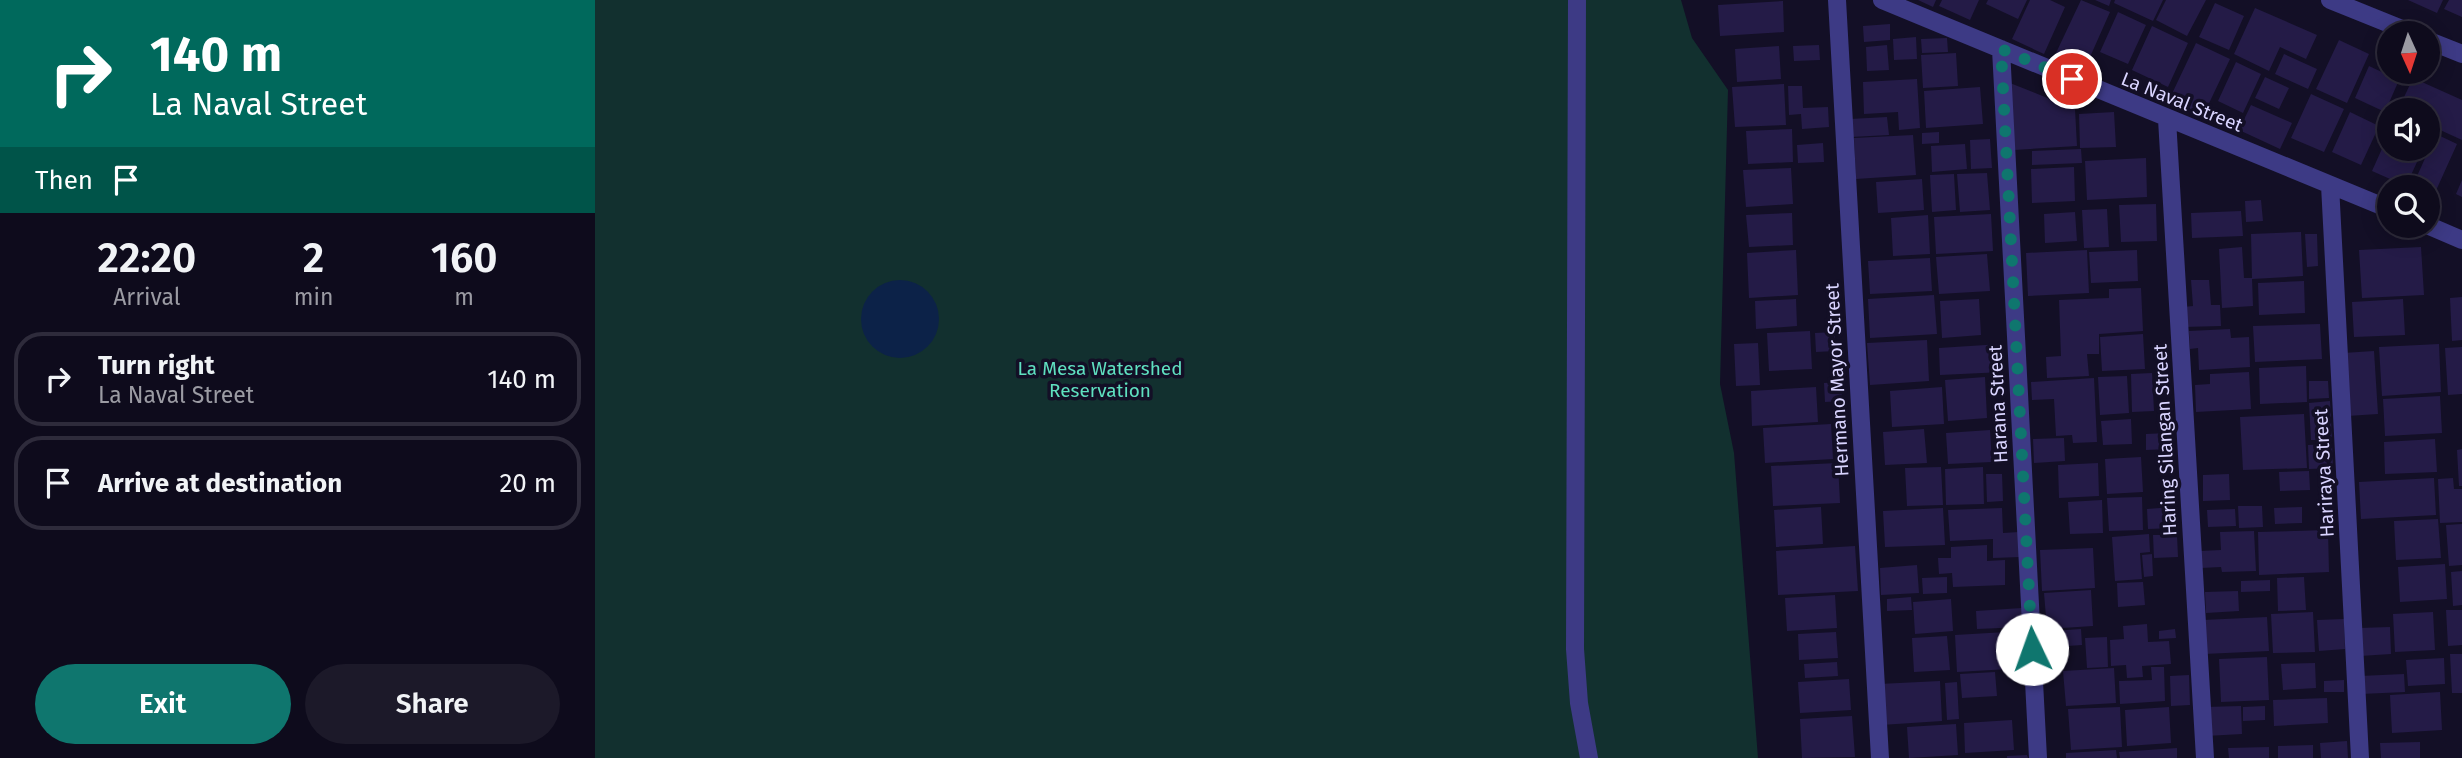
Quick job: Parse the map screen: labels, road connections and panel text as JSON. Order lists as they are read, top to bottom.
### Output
{
  "streets": {
    "street": [
      "La Naval Street",
      "Hermano Mayor Street",
      "Harana Street",
      "Haring Silangan Street",
      "Hariraya Street"
    ]
  },
  "crossings": [
    ["La Naval Street", "Harana Street"],
    ["La Naval Street", "Haring Silangan Street"],
    ["La Naval Street", "Hariraya Street"]
  ],
  "parks": ["La Mesa Watershed Reservation"],
  "north": "bottom",
  "page": {
    "turn": ["140 m", "La Naval Street"],
    "then": "Then",
    "eta": [
      "22:20",
      "Arrival",
      "2",
      "min",
      "160",
      "m"
    ],
    "list": [
      {
        "name": "Turn right",
        "note": "La Naval Street",
        "value": "140 m"
      },
      {
        "name": "Arrive at destination",
        "value": "20 m"
      }
    ],
    "buttons": ["Exit", "Share"]
  }
}
